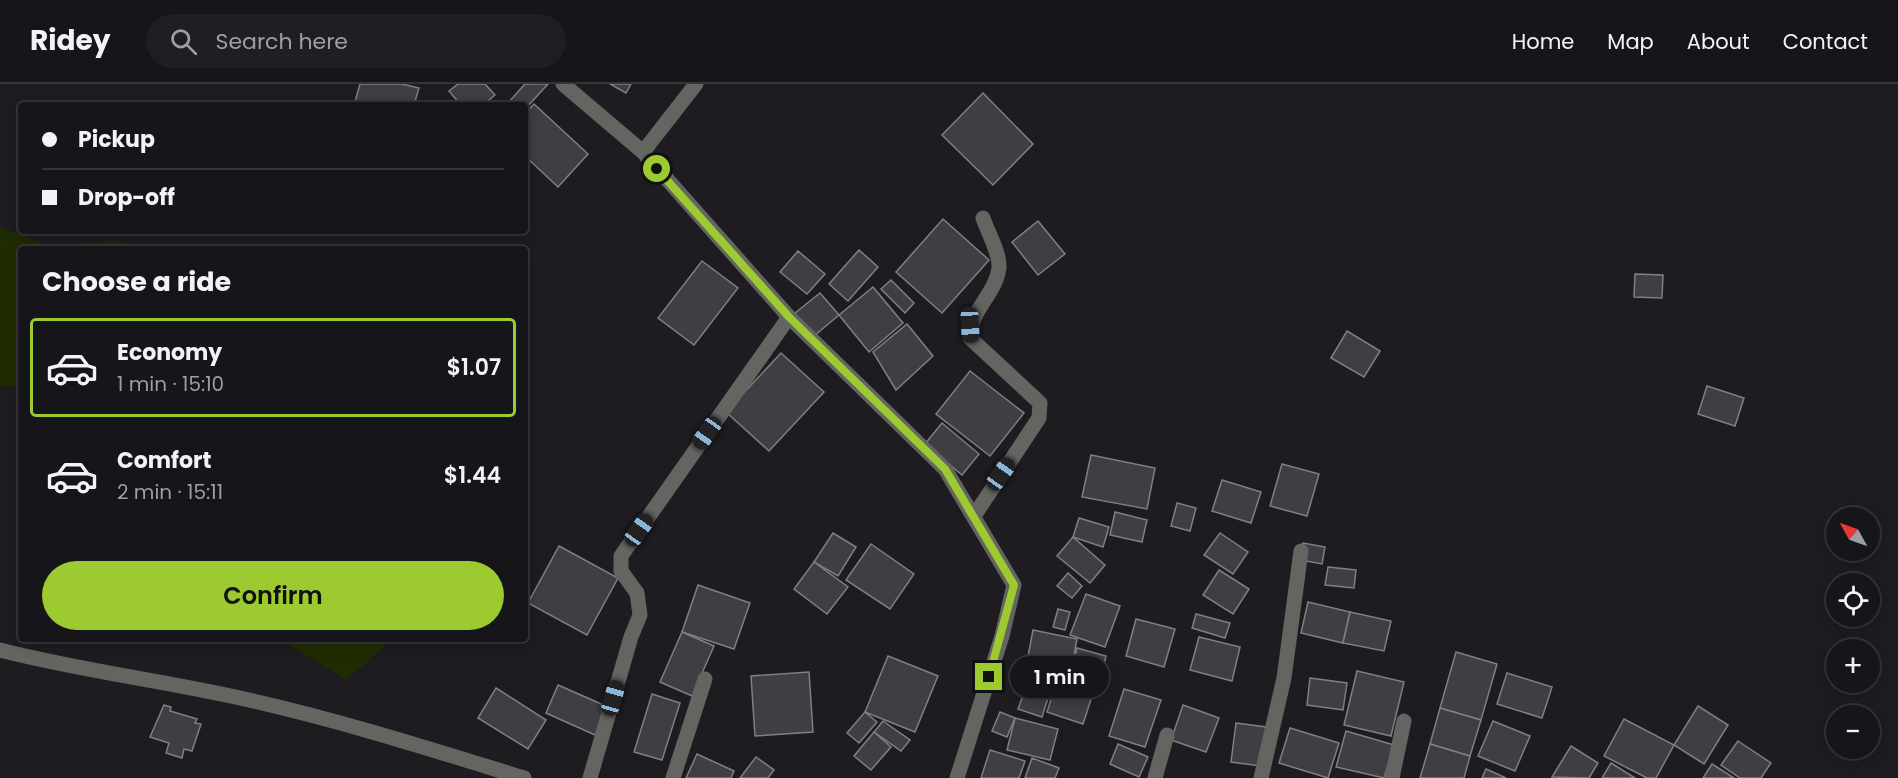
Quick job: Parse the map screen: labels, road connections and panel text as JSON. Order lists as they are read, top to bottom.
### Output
{
  "north": "top left",
  "page": {
    "header": "Ridey",
    "search": "Search here",
    "nav": [
      "Home",
      "Map",
      "About",
      "Contact"
    ],
    "banner": ["Pickup", "Drop-off"],
    "heading": "Choose a ride",
    "list": [
      {
        "name": "Economy",
        "note": "1 min · 15:10",
        "value": "$1.07"
      },
      {
        "name": "Comfort",
        "note": "2 min · 15:11",
        "value": "$1.44"
      }
    ],
    "map_buttons": ["+", "−"],
    "buttons": "Confirm",
    "bubble": "1 min"
  }
}
